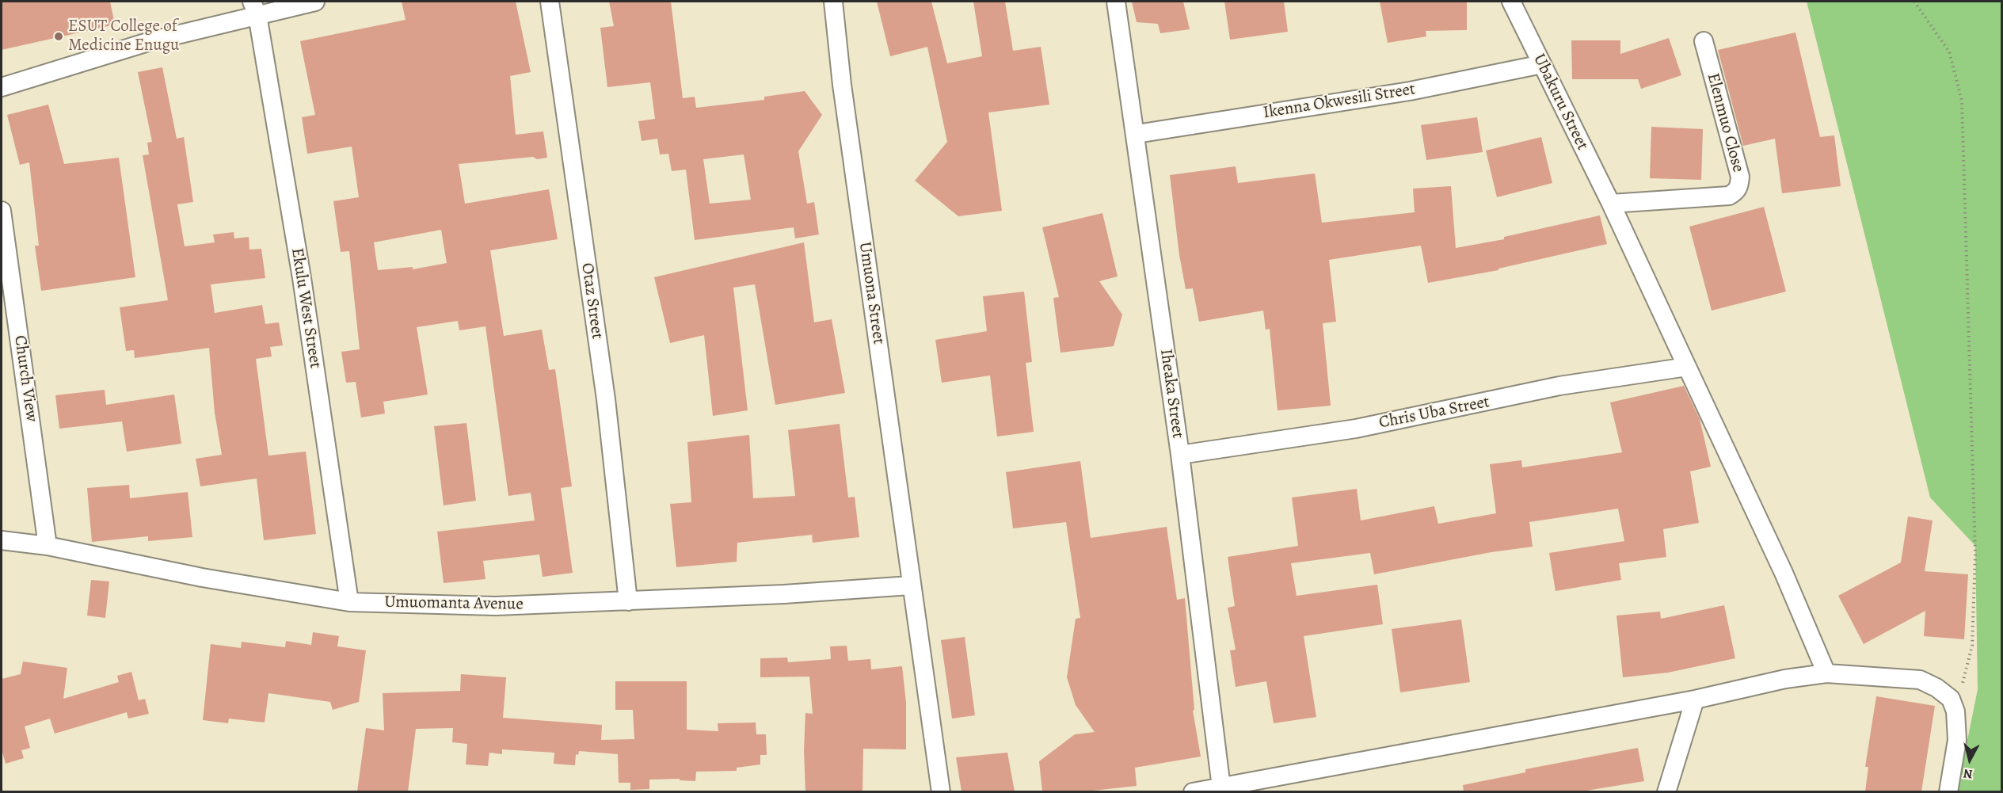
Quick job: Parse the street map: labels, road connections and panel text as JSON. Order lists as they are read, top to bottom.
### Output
{
  "streets": {
    "street": [
      "Ikenna Okwesili Street",
      "Ubakuru Street",
      "Elenmuo Close",
      "Umuona Street",
      "Otaz Street",
      "Ekulu West Street",
      "Church View",
      "Iheaka Street",
      "Chris Uba Street",
      "Umuomanta Avenue"
    ]
  },
  "crossings": [
    ["Ikenna Okwesili Street", "Ubakuru Street"],
    ["Ikenna Okwesili Street", "Iheaka Street"],
    ["Ubakuru Street", "Elenmuo Close"],
    ["Ubakuru Street", "Chris Uba Street"],
    ["Umuona Street", "Umuomanta Avenue"],
    ["Otaz Street", "Umuomanta Avenue"],
    ["Ekulu West Street", "Umuomanta Avenue"],
    ["Church View", "Umuomanta Avenue"],
    ["Iheaka Street", "Chris Uba Street"]
  ],
  "places": ["ESUT College of Medicine Enugu"],
  "north": "bottom"
}
